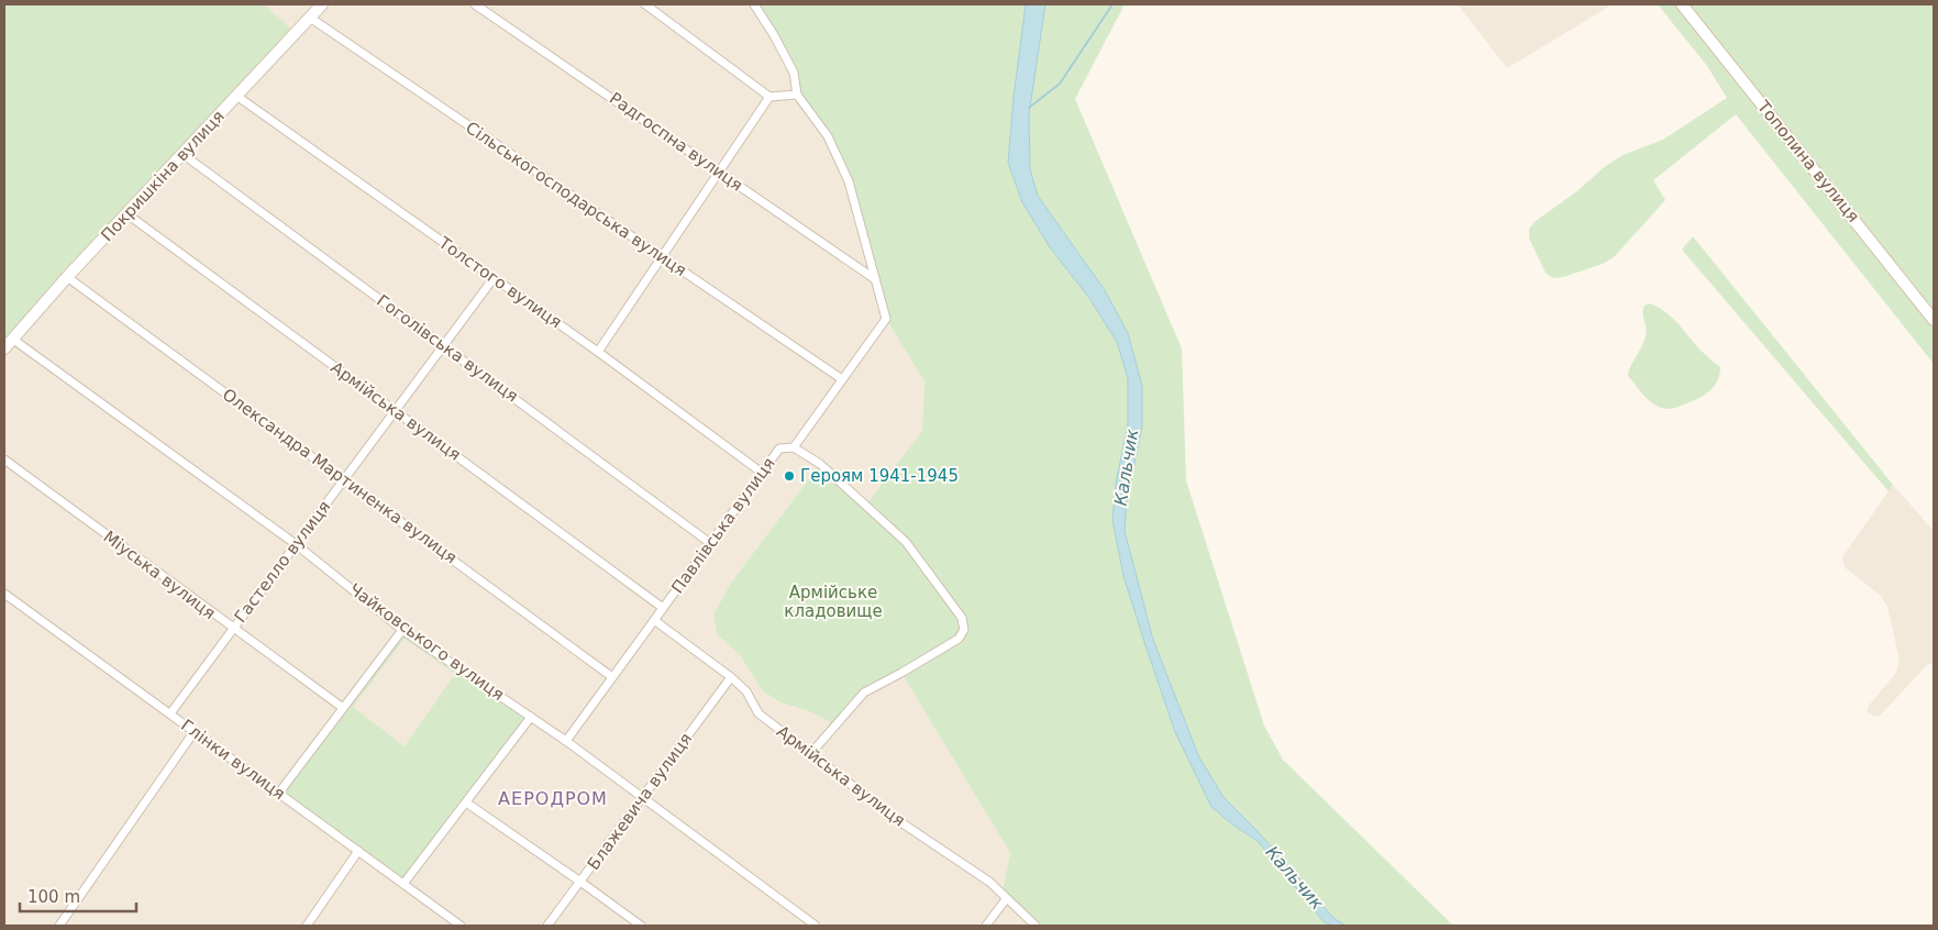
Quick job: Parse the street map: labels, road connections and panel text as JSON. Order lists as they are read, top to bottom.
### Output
{
  "streets": {
    "street": [
      "Радгоспна вулиця",
      "Тополина вулиця",
      "Покришкіна вулиця",
      "Сільськогосподарська вулиця",
      "Толстого вулиця",
      "Гоголівська вулиця",
      "Армійська вулиця",
      "Олександра Мартиненка вулиця",
      "Павлівська вулиця",
      "Гастелло вулиця",
      "Міуська вулиця",
      "Чайковського вулиця",
      "Глінки вулиця",
      "Блажевича вулиця"
    ]
  },
  "crossings": [
    ["Радгоспна вулиця", "Павлівська вулиця"],
    ["Покришкіна вулиця", "Сільськогосподарська вулиця"],
    ["Покришкіна вулиця", "Толстого вулиця"],
    ["Покришкіна вулиця", "Гоголівська вулиця"],
    ["Покришкіна вулиця", "Армійська вулиця"],
    ["Покришкіна вулиця", "Олександра Мартиненка вулиця"],
    ["Покришкіна вулиця", "Чайковського вулиця"],
    ["Сільськогосподарська вулиця", "Павлівська вулиця"],
    ["Толстого вулиця", "Павлівська вулиця"],
    ["Толстого вулиця", "Гастелло вулиця"],
    ["Гоголівська вулиця", "Павлівська вулиця"],
    ["Гоголівська вулиця", "Гастелло вулиця"],
    ["Армійська вулиця", "Павлівська вулиця"],
    ["Армійська вулиця", "Гастелло вулиця"],
    ["Армійська вулиця", "Блажевича вулиця"],
    ["Олександра Мартиненка вулиця", "Павлівська вулиця"],
    ["Олександра Мартиненка вулиця", "Гастелло вулиця"],
    ["Павлівська вулиця", "Чайковського вулиця"],
    ["Гастелло вулиця", "Міуська вулиця"],
    ["Гастелло вулиця", "Чайковського вулиця"],
    ["Гастелло вулиця", "Глінки вулиця"],
    ["Чайковського вулиця", "Блажевича вулиця"]
  ],
  "districts": ["АЕРОДРОМ"],
  "water": ["Кальчик"],
  "parks": ["Армійське кладовище"],
  "places": ["Героям 1941-1945"],
  "scale_bar": "100 m"
}
